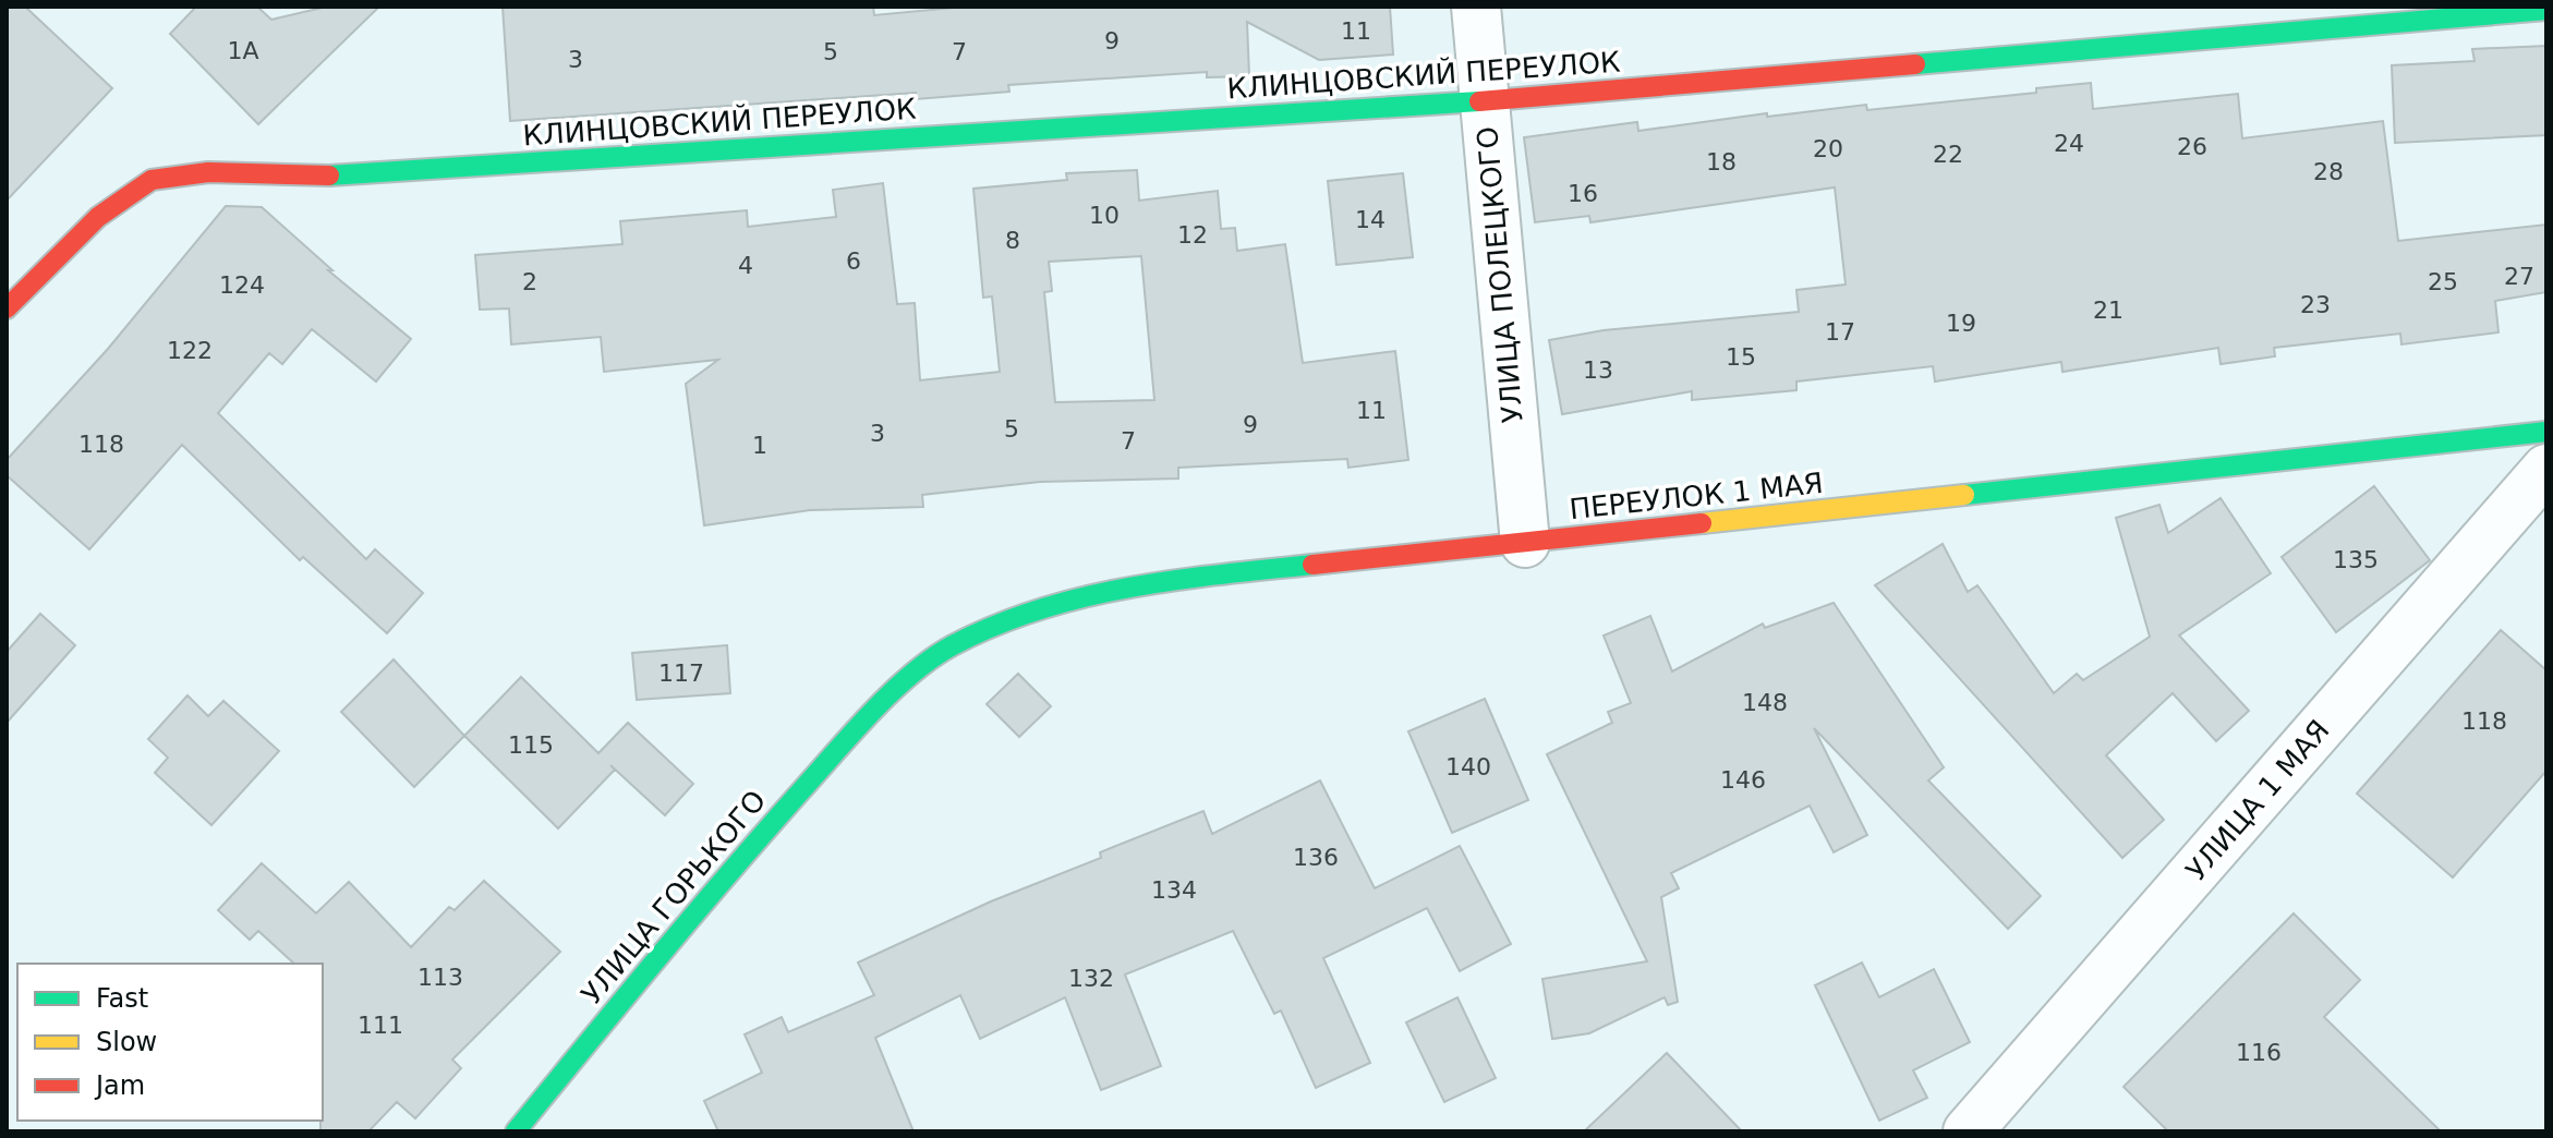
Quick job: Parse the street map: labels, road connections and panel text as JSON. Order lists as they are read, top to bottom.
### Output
{
  "streets": {
    "street": [
      "КЛИНЦОВСКИЙ ПЕРЕУЛОК",
      "УЛИЦА ПОЛЕЦКОГО",
      "ПЕРЕУЛОК 1 МАЯ",
      "УЛИЦА 1 МАЯ",
      "УЛИЦА ГОРЬКОГО"
    ]
  },
  "crossings": [
    ["КЛИНЦОВСКИЙ ПЕРЕУЛОК", "УЛИЦА ПОЛЕЦКОГО"],
    ["УЛИЦА ПОЛЕЦКОГО", "ПЕРЕУЛОК 1 МАЯ"],
    ["ПЕРЕУЛОК 1 МАЯ", "УЛИЦА ГОРЬКОГО"]
  ],
  "house_numbers": [
    "11",
    "9",
    "1А",
    "5",
    "7",
    "3",
    "24",
    "26",
    "20",
    "22",
    "18",
    "28",
    "16",
    "10",
    "14",
    "12",
    "8",
    "6",
    "4",
    "27",
    "2",
    "25",
    "124",
    "23",
    "21",
    "19",
    "17",
    "122",
    "15",
    "13",
    "11",
    "9",
    "5",
    "3",
    "7",
    "118",
    "1",
    "135",
    "117",
    "148",
    "118",
    "115",
    "140",
    "146",
    "136",
    "134",
    "113",
    "132",
    "111",
    "116"
  ],
  "legend": ["Fast", "Slow", "Jam"]
}
